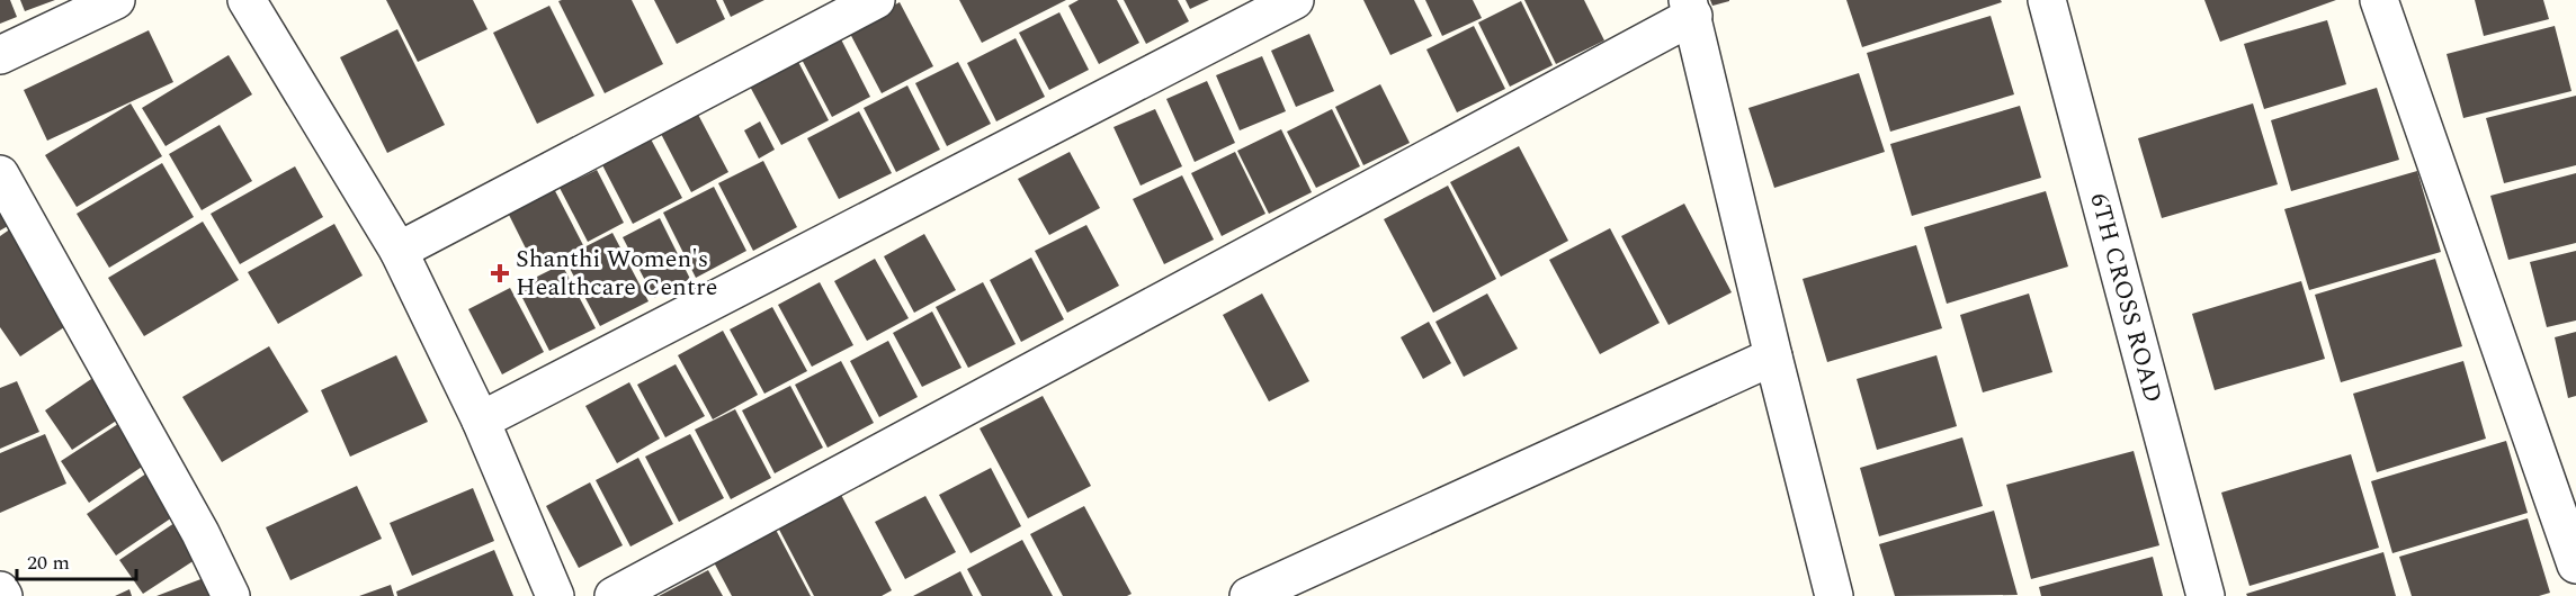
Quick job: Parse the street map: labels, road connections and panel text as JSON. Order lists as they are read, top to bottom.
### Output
{
  "streets": {
    "street": ["6TH CROSS ROAD"]
  },
  "places": {
    "health": ["Shanthi Women's Healthcare Centre"]
  },
  "scale_bar": "20 m"
}
